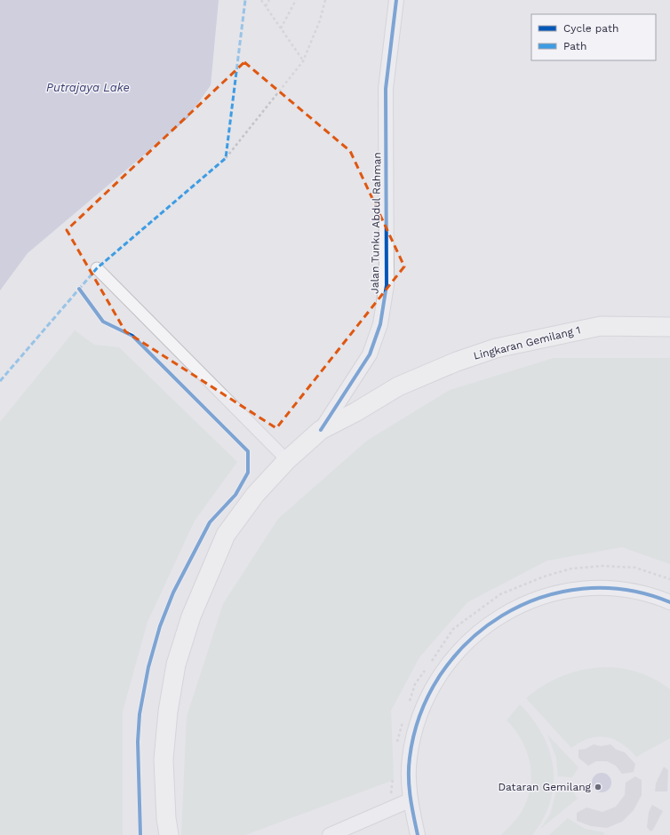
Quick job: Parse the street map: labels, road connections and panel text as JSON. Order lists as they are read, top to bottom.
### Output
{
  "streets": {
    "main road": ["Lingkaran Gemilang 1"],
    "street": ["Jalan Tunku Abdul Rahman"]
  },
  "crossings": [
    ["Jalan Tunku Abdul Rahman", "Lingkaran Gemilang 1"]
  ],
  "water": ["Putrajaya Lake"],
  "places": ["Dataran Gemilang"],
  "legend": ["Cycle path", "Path"]
}
